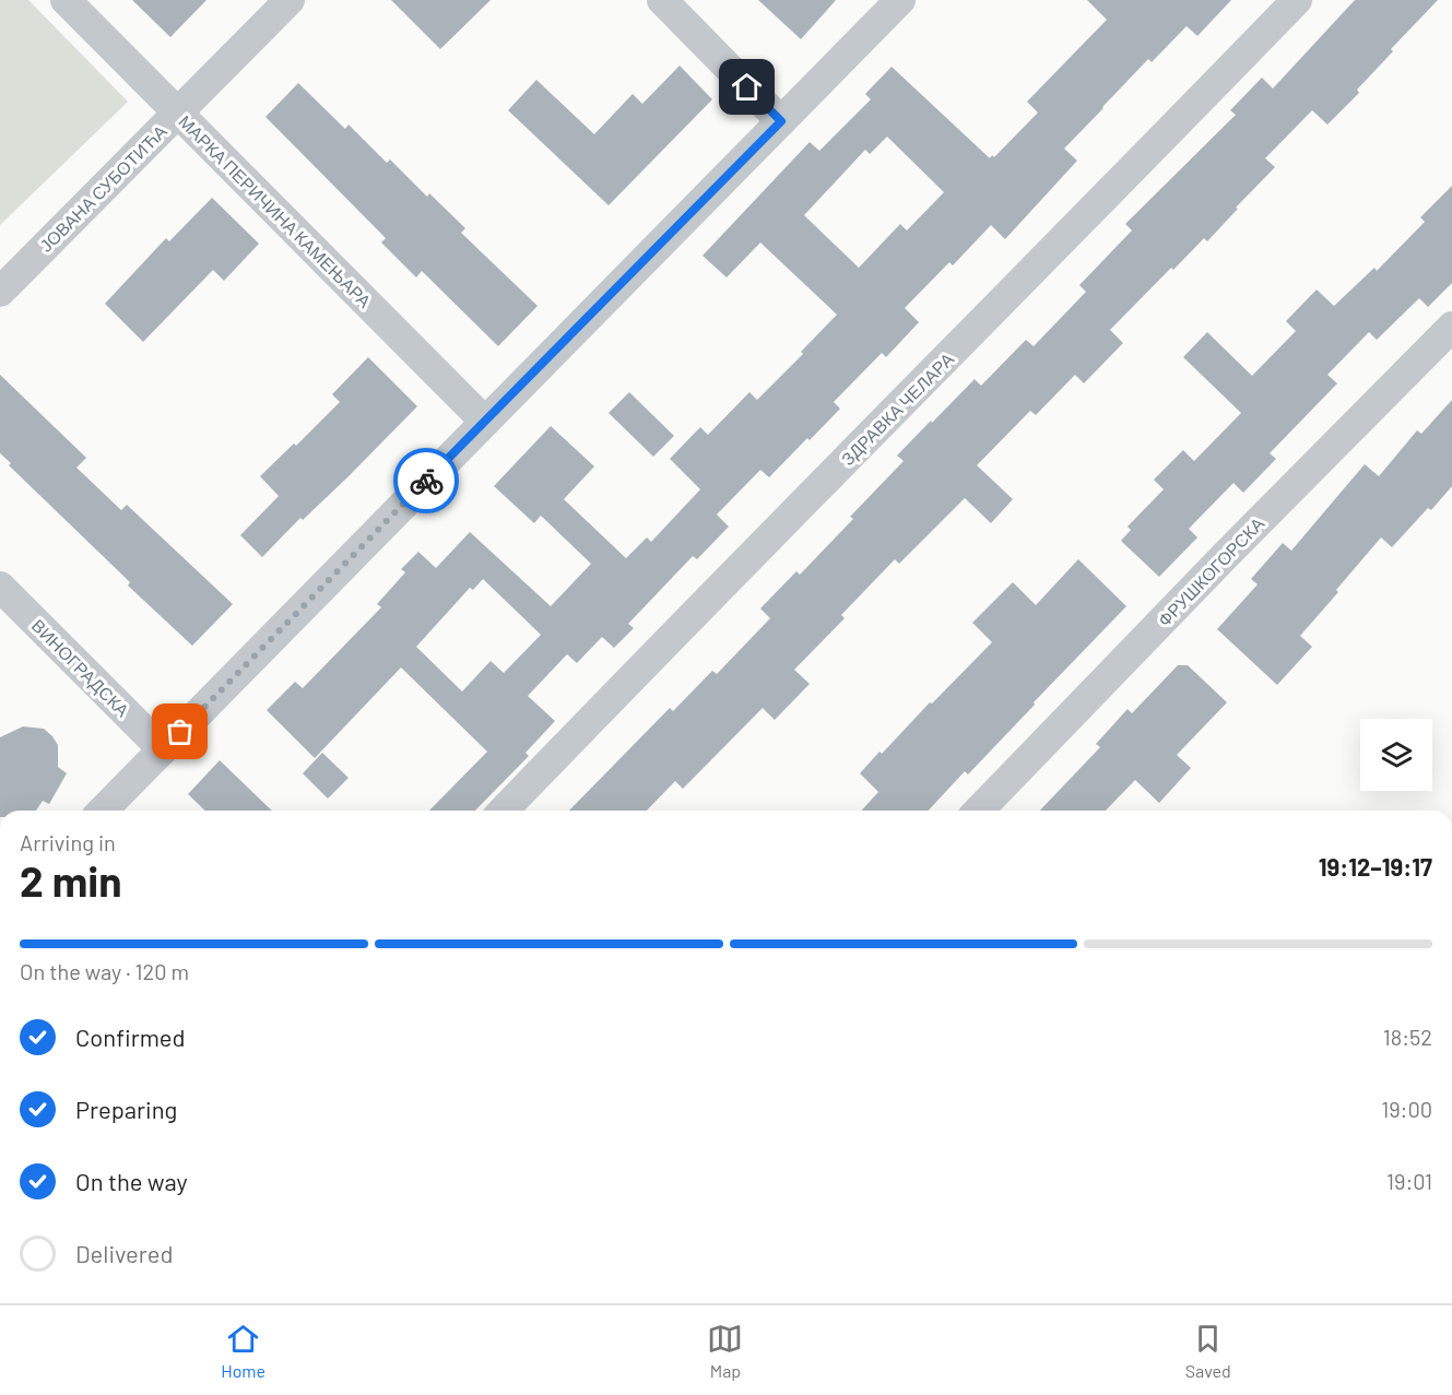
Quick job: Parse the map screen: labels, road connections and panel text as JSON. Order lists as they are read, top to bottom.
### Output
{
  "streets": {
    "street": [
      "ЈОВАНА СУБОТИЋА",
      "МАРКА ПЕРИЧИНА КАМЕЊАРА",
      "ЗДРАВКА ЧЕЛАРА",
      "ФРУШКОГОРСКА",
      "ВИНОГРАДСКА"
    ]
  },
  "crossings": [
    ["ЈОВАНА СУБОТИЋА", "МАРКА ПЕРИЧИНА КАМЕЊАРА"]
  ],
  "page": {
    "heading": ["2 min", "Arriving in", "19:12–19:17"],
    "bar": "On the way · 120 m",
    "list": [
      ["Confirmed", "18:52"],
      ["Preparing", "19:00"],
      ["On the way", "19:01"],
      "Delivered"
    ],
    "tabs": ["Home", "Map", "Saved"]
  }
}
